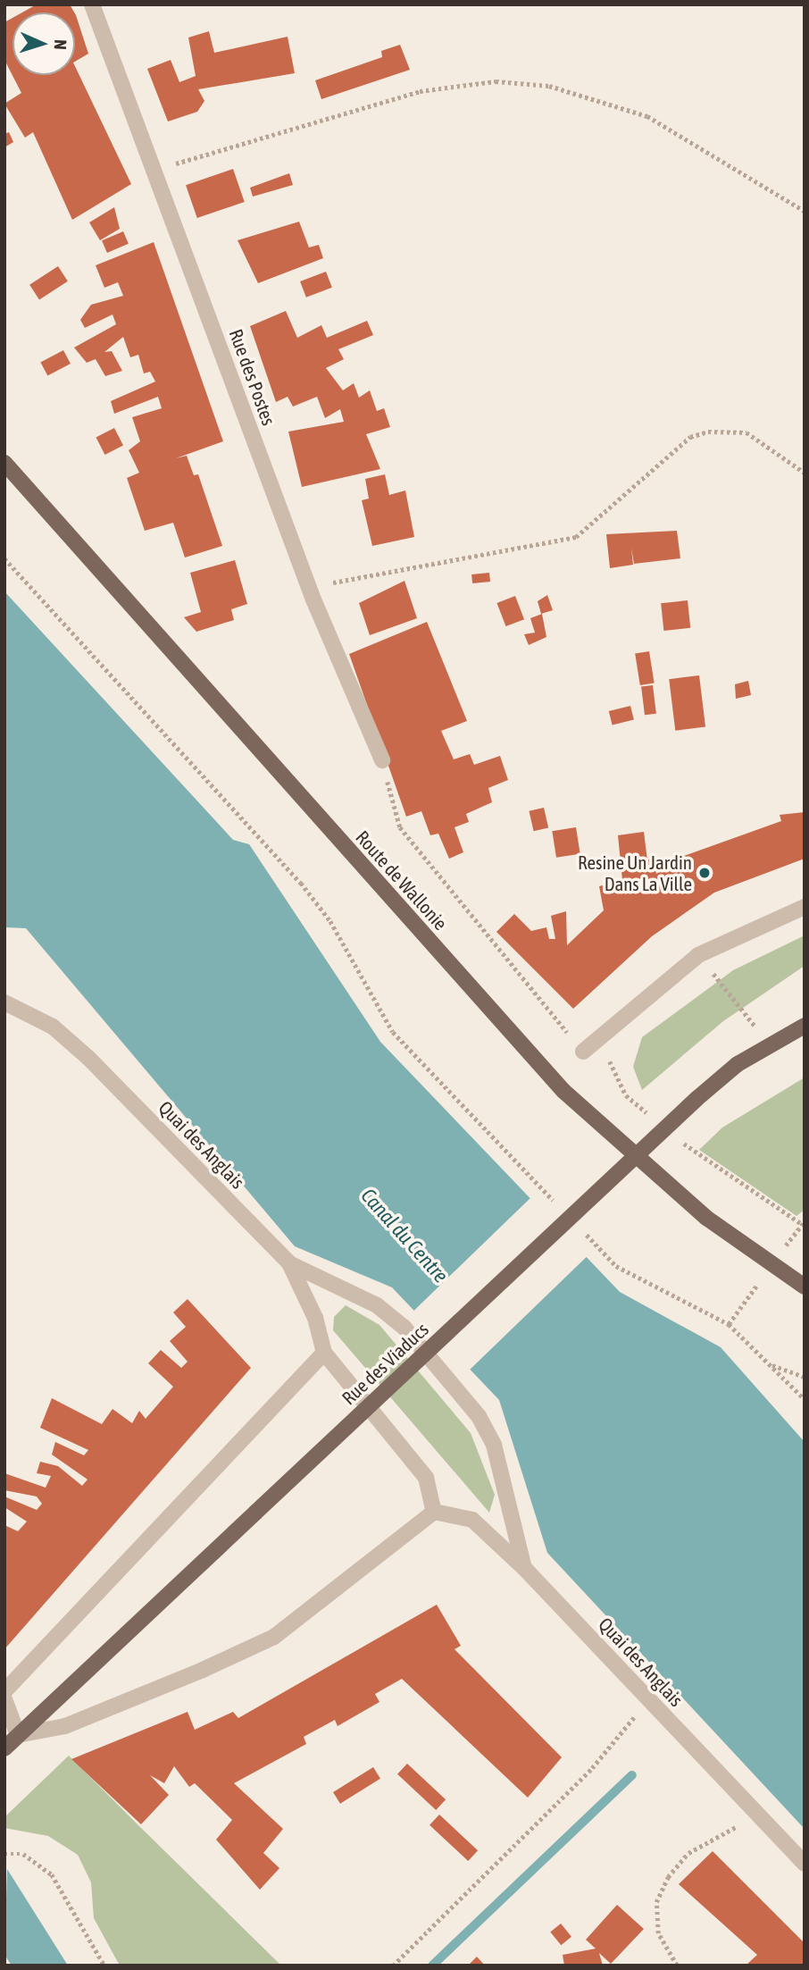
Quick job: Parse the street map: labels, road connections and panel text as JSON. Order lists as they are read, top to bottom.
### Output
{
  "streets": {
    "main road": ["Route de Wallonie", "Rue des Viaducs"],
    "street": ["Rue des Postes", "Quai des Anglais"]
  },
  "water": ["Canal du Centre"],
  "places": ["Resine Un Jardin Dans La Ville"],
  "north": "right"
}
